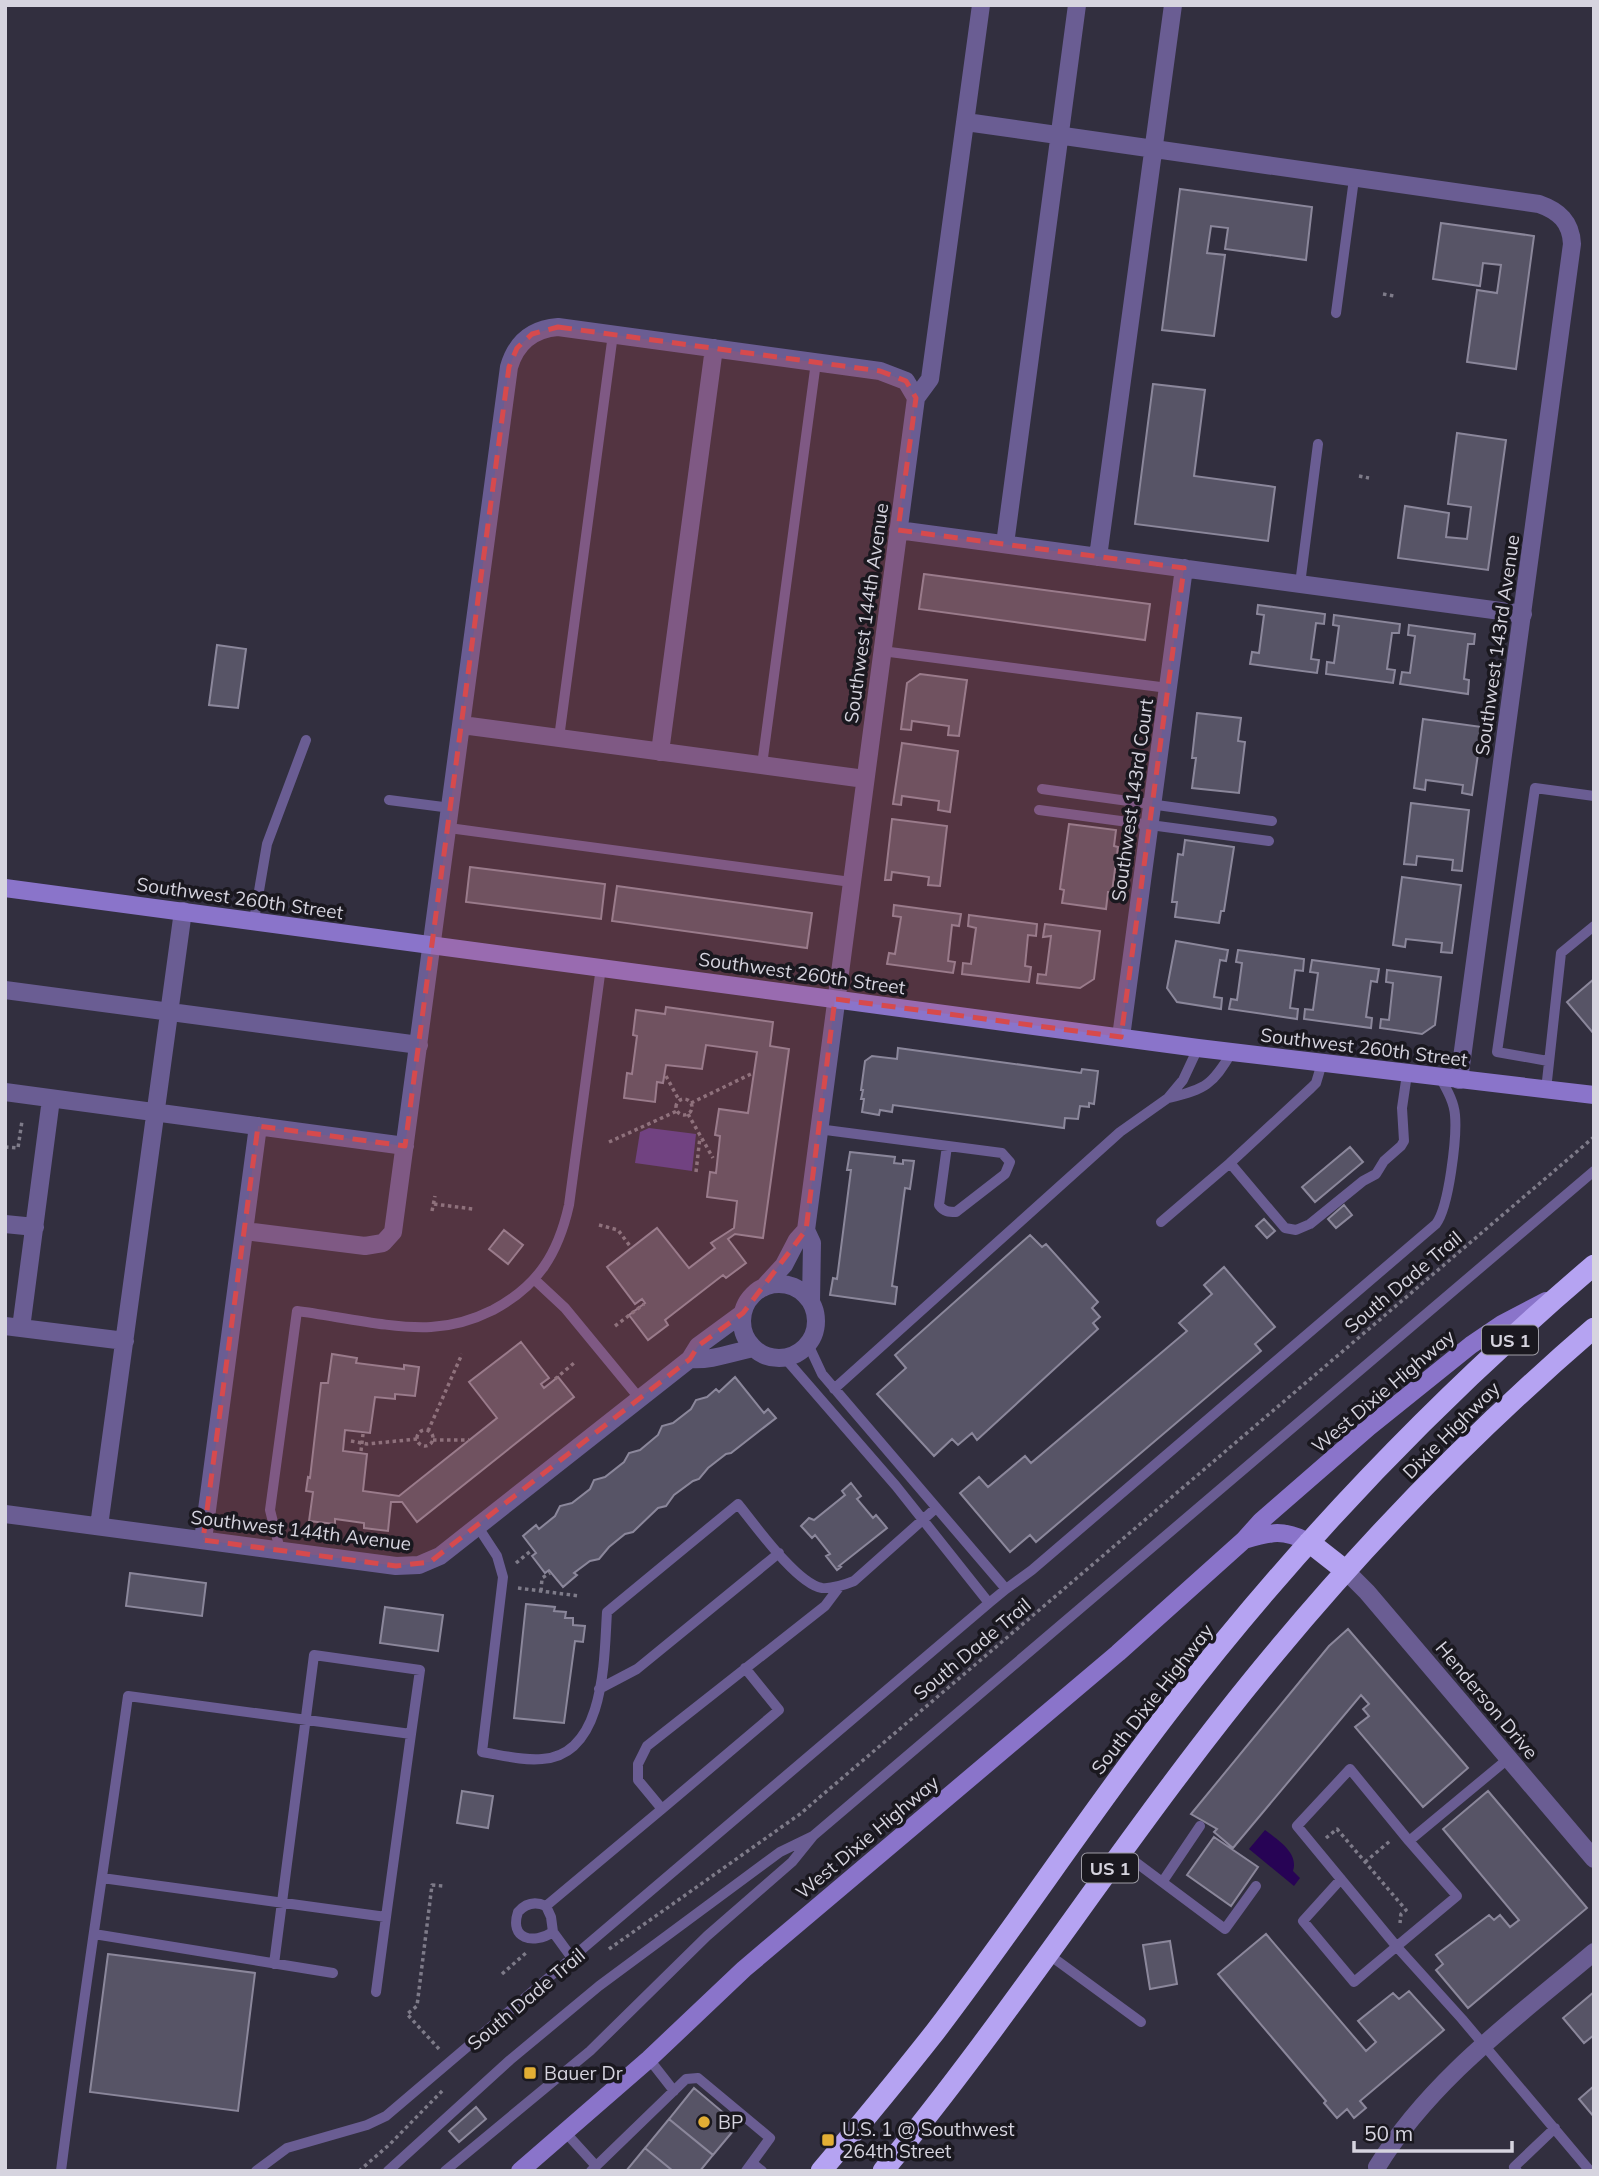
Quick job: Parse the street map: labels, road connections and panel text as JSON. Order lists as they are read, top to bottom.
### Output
{
  "streets": {
    "highway": ["US 1", "Dixie Highway", "South Dixie Highway"],
    "street": [
      "Southwest 144th Avenue",
      "Southwest 143rd Avenue",
      "Southwest 143rd Court",
      "Southwest 260th Street",
      "West Dixie Highway",
      "Henderson Drive"
    ],
    "path": ["South Dade Trail"]
  },
  "crossings": [
    ["Southwest 144th Avenue", "Southwest 260th Street"],
    ["Southwest 143rd Avenue", "Southwest 260th Street"],
    ["Southwest 143rd Court", "Southwest 260th Street"],
    ["US 1", "West Dixie Highway"],
    ["US 1", "Dixie Highway"],
    ["US 1", "South Dixie Highway"],
    ["US 1", "Henderson Drive"],
    ["West Dixie Highway", "South Dixie Highway"],
    ["Dixie Highway", "Henderson Drive"]
  ],
  "places": {
    "transit": ["Bauer Dr", "U.S. 1 @ Southwest 264th Street"],
    "other": ["BP"]
  },
  "scale_bar": "50 m"
}
